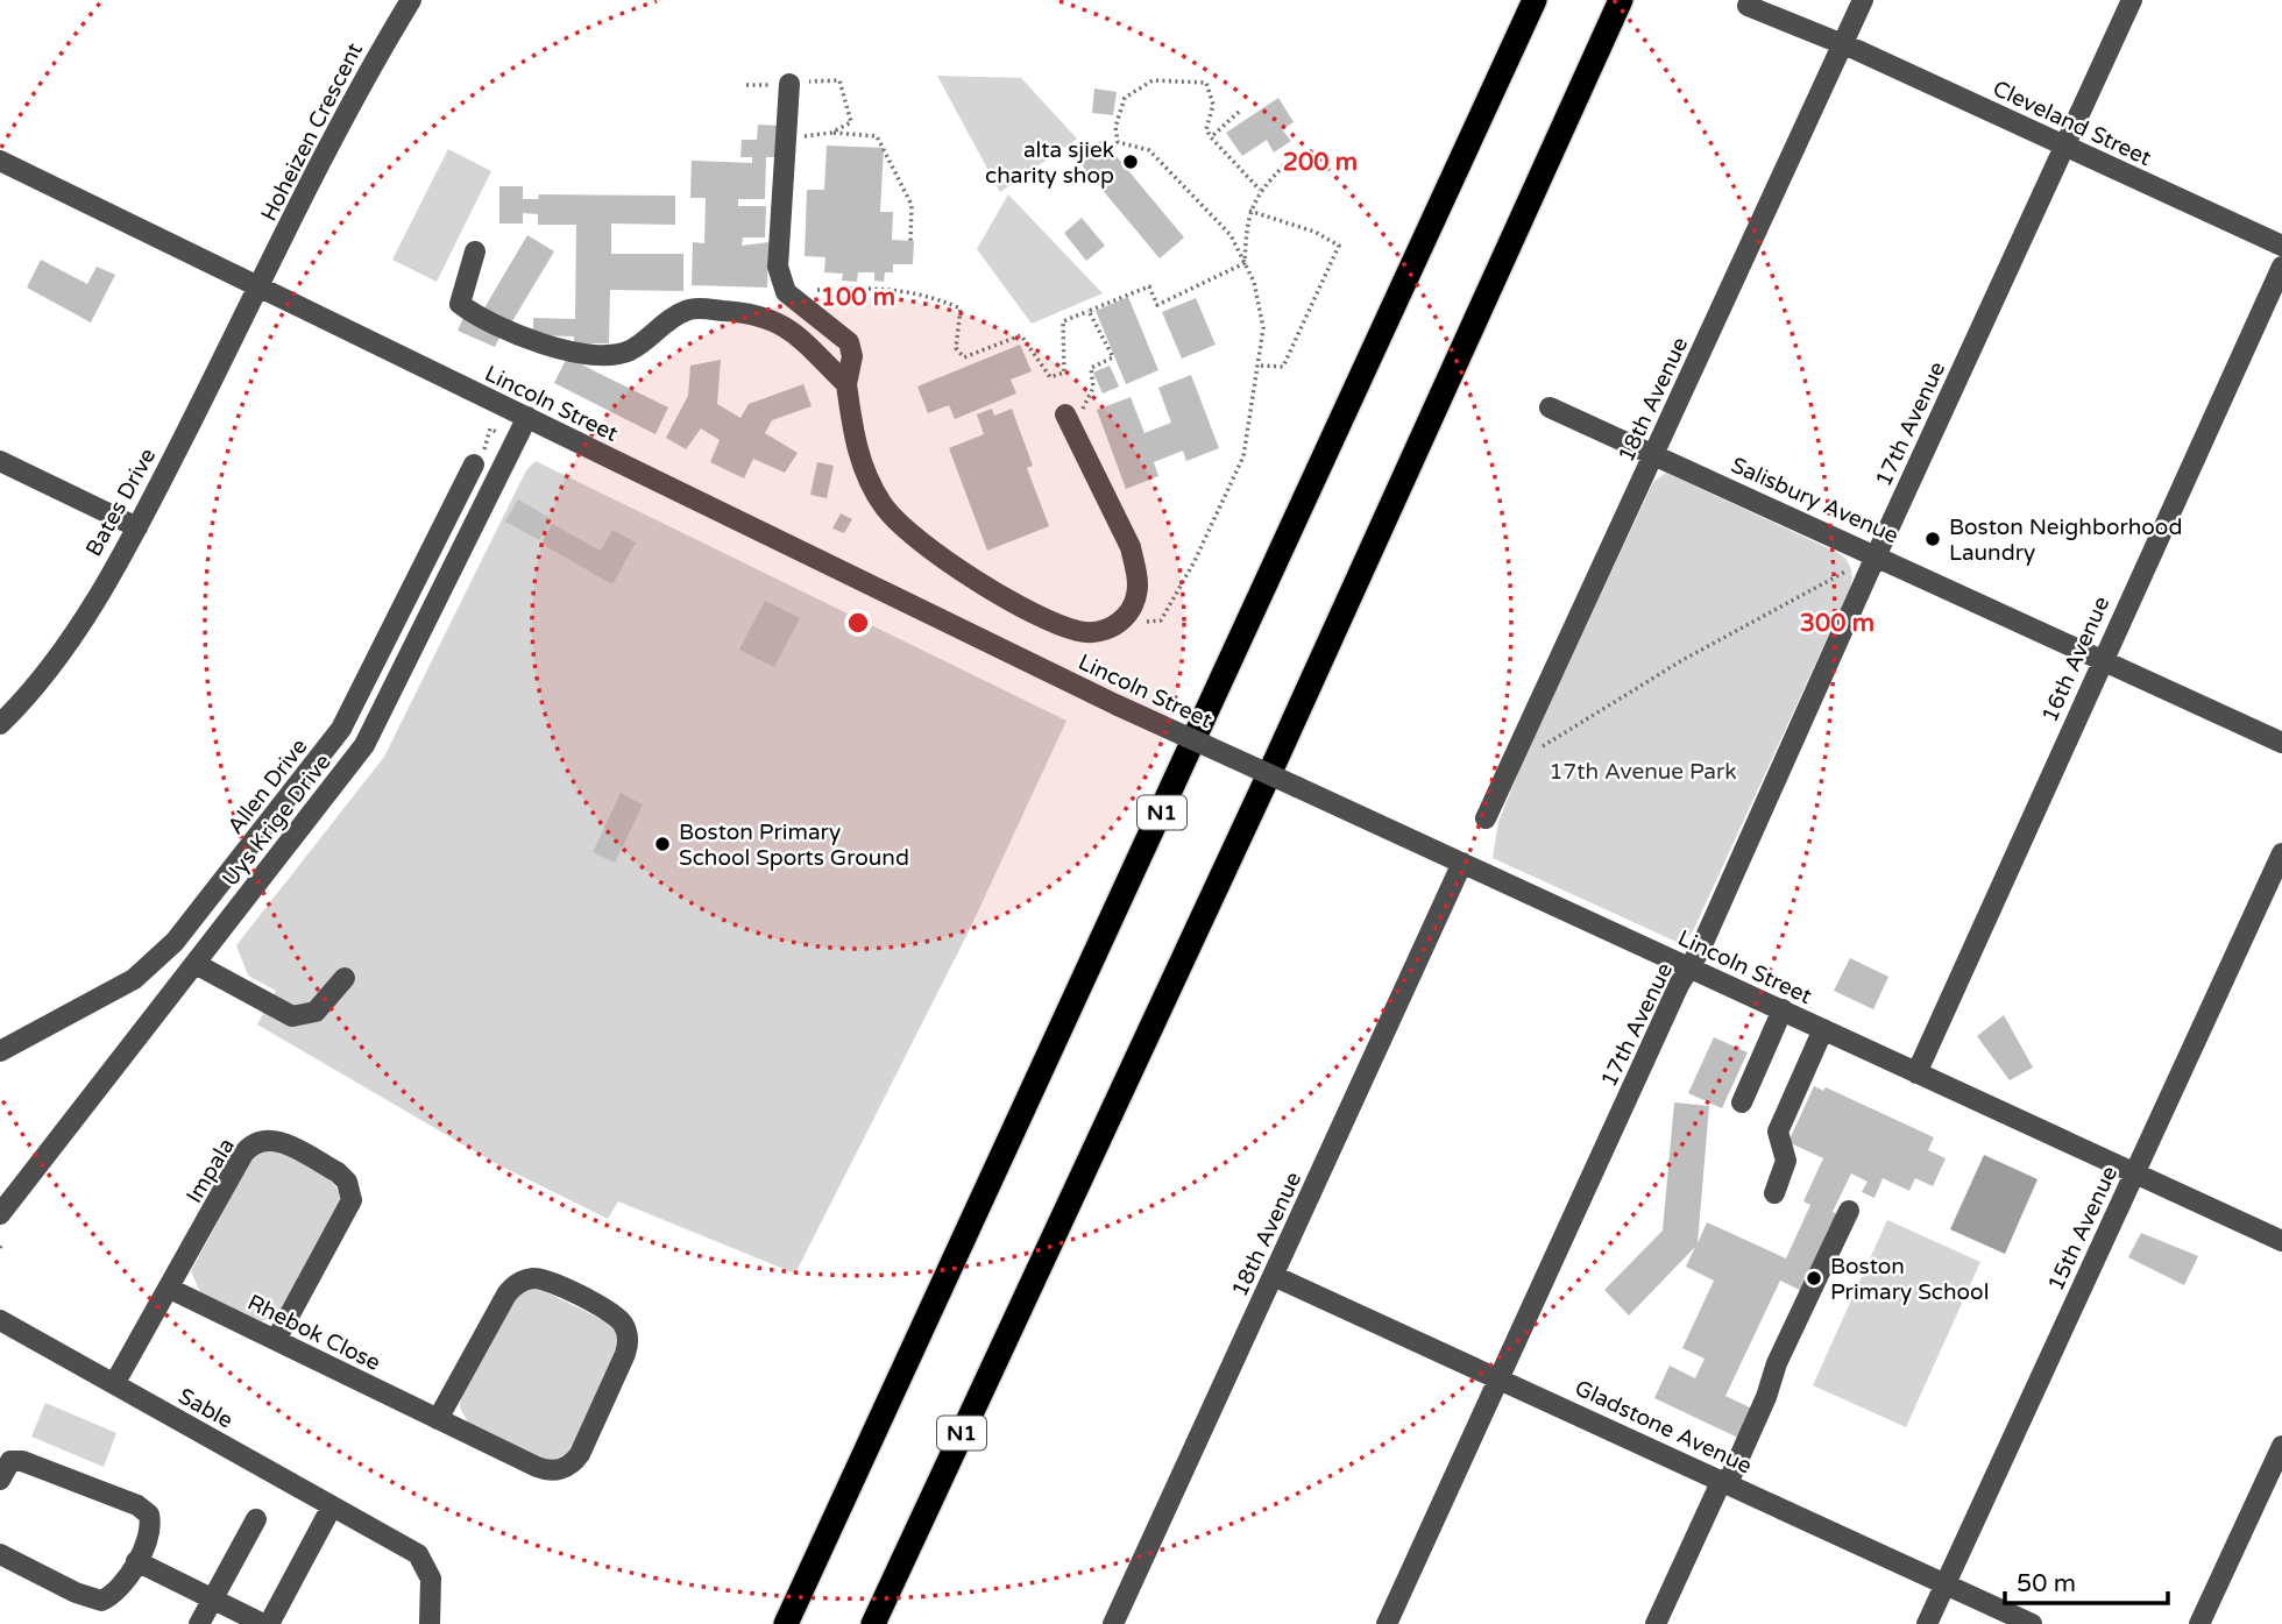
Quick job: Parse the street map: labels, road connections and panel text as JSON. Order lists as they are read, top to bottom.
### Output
{
  "streets": {
    "highway": ["N1"],
    "street": [
      "Cleveland Street",
      "Hoheizen Crescent",
      "18th Avenue",
      "Lincoln Street",
      "17th Avenue",
      "Salisbury Avenue",
      "Bates Drive",
      "16th Avenue",
      "Allen Drive",
      "Uys Krige Drive",
      "Impala",
      "15th Avenue",
      "Rhebok Close",
      "Sable",
      "Gladstone Avenue"
    ]
  },
  "crossings": [
    ["Cleveland Street", "18th Avenue"],
    ["Cleveland Street", "17th Avenue"],
    ["Hoheizen Crescent", "Lincoln Street"],
    ["Hoheizen Crescent", "Bates Drive"],
    ["18th Avenue", "Lincoln Street"],
    ["18th Avenue", "Salisbury Avenue"],
    ["18th Avenue", "Gladstone Avenue"],
    ["Lincoln Street", "17th Avenue"],
    ["Lincoln Street", "Bates Drive"],
    ["Lincoln Street", "16th Avenue"],
    ["Lincoln Street", "Uys Krige Drive"],
    ["Lincoln Street", "15th Avenue"],
    ["17th Avenue", "Salisbury Avenue"],
    ["17th Avenue", "Gladstone Avenue"],
    ["Salisbury Avenue", "16th Avenue"],
    ["Impala", "Rhebok Close"],
    ["Impala", "Sable"],
    ["15th Avenue", "Gladstone Avenue"]
  ],
  "parks": ["17th Avenue Park"],
  "places": [
    "alta sjiek charity shop",
    "Boston Neighborhood Laundry",
    "Boston Primary School Sports Ground",
    "Boston Primary School"
  ],
  "scale_bar": "50 m",
  "rings": ["200 m", "100 m", "300 m"]
}
